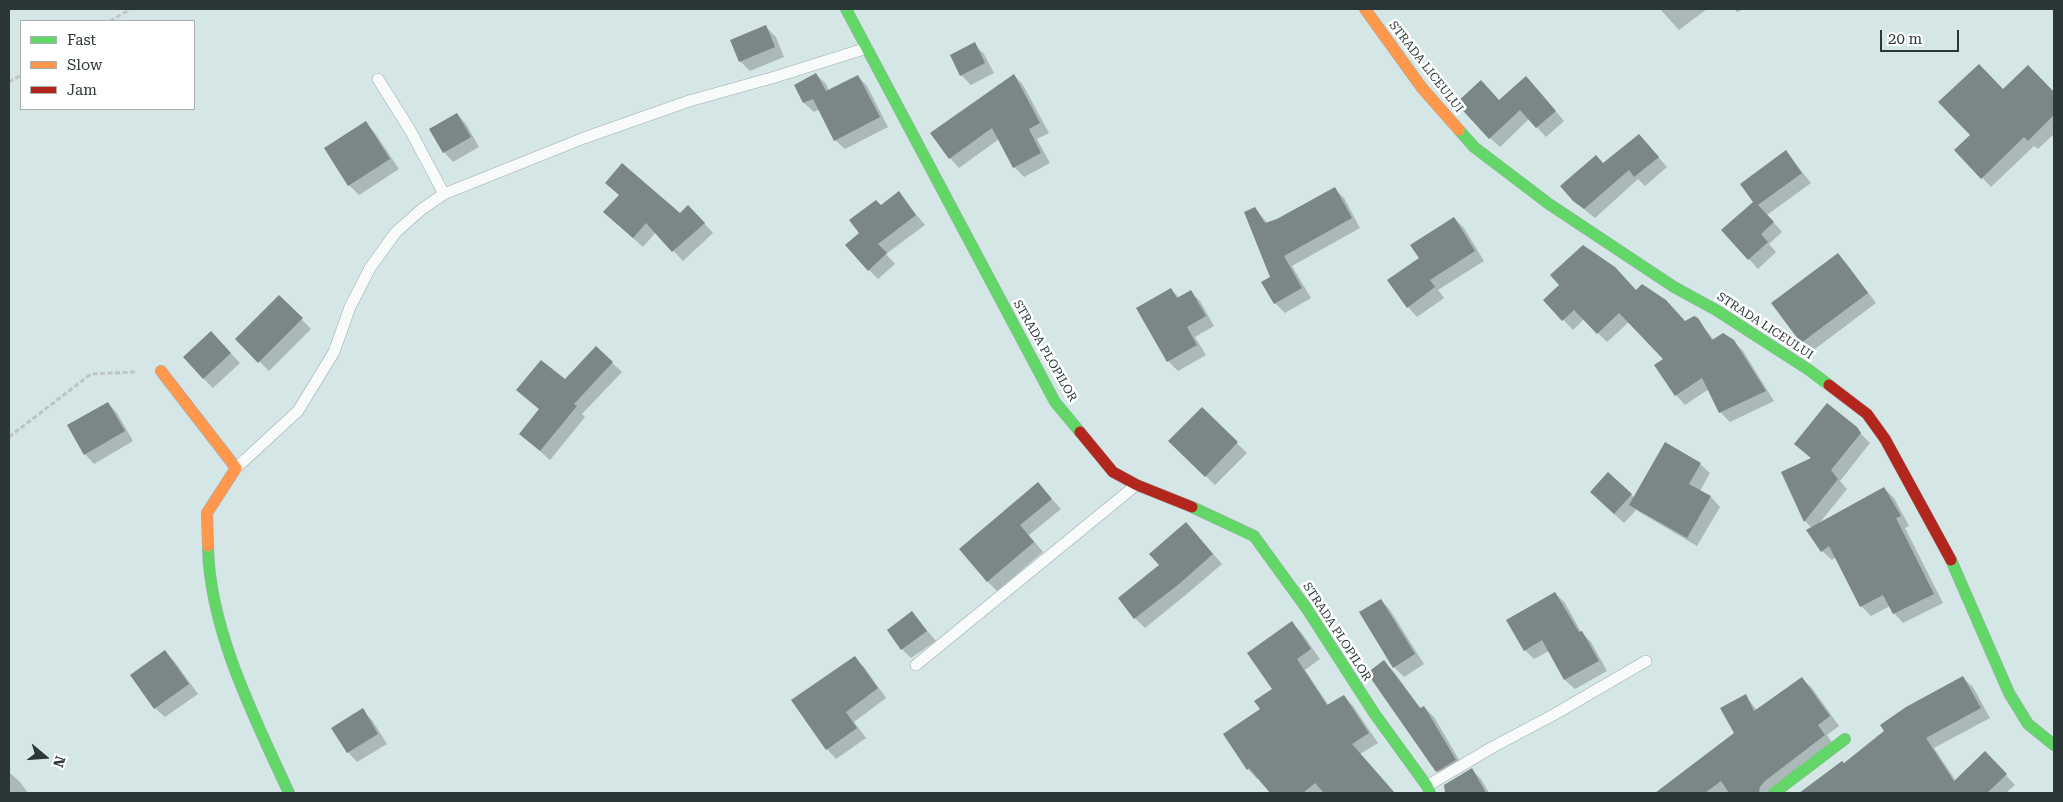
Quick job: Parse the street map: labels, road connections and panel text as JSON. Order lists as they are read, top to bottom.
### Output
{
  "streets": {
    "street": ["STRADA LICEULUI", "STRADA PLOPILOR"]
  },
  "legend": ["Fast", "Slow", "Jam"],
  "scale_bar": "20 m",
  "north": "right"
}
